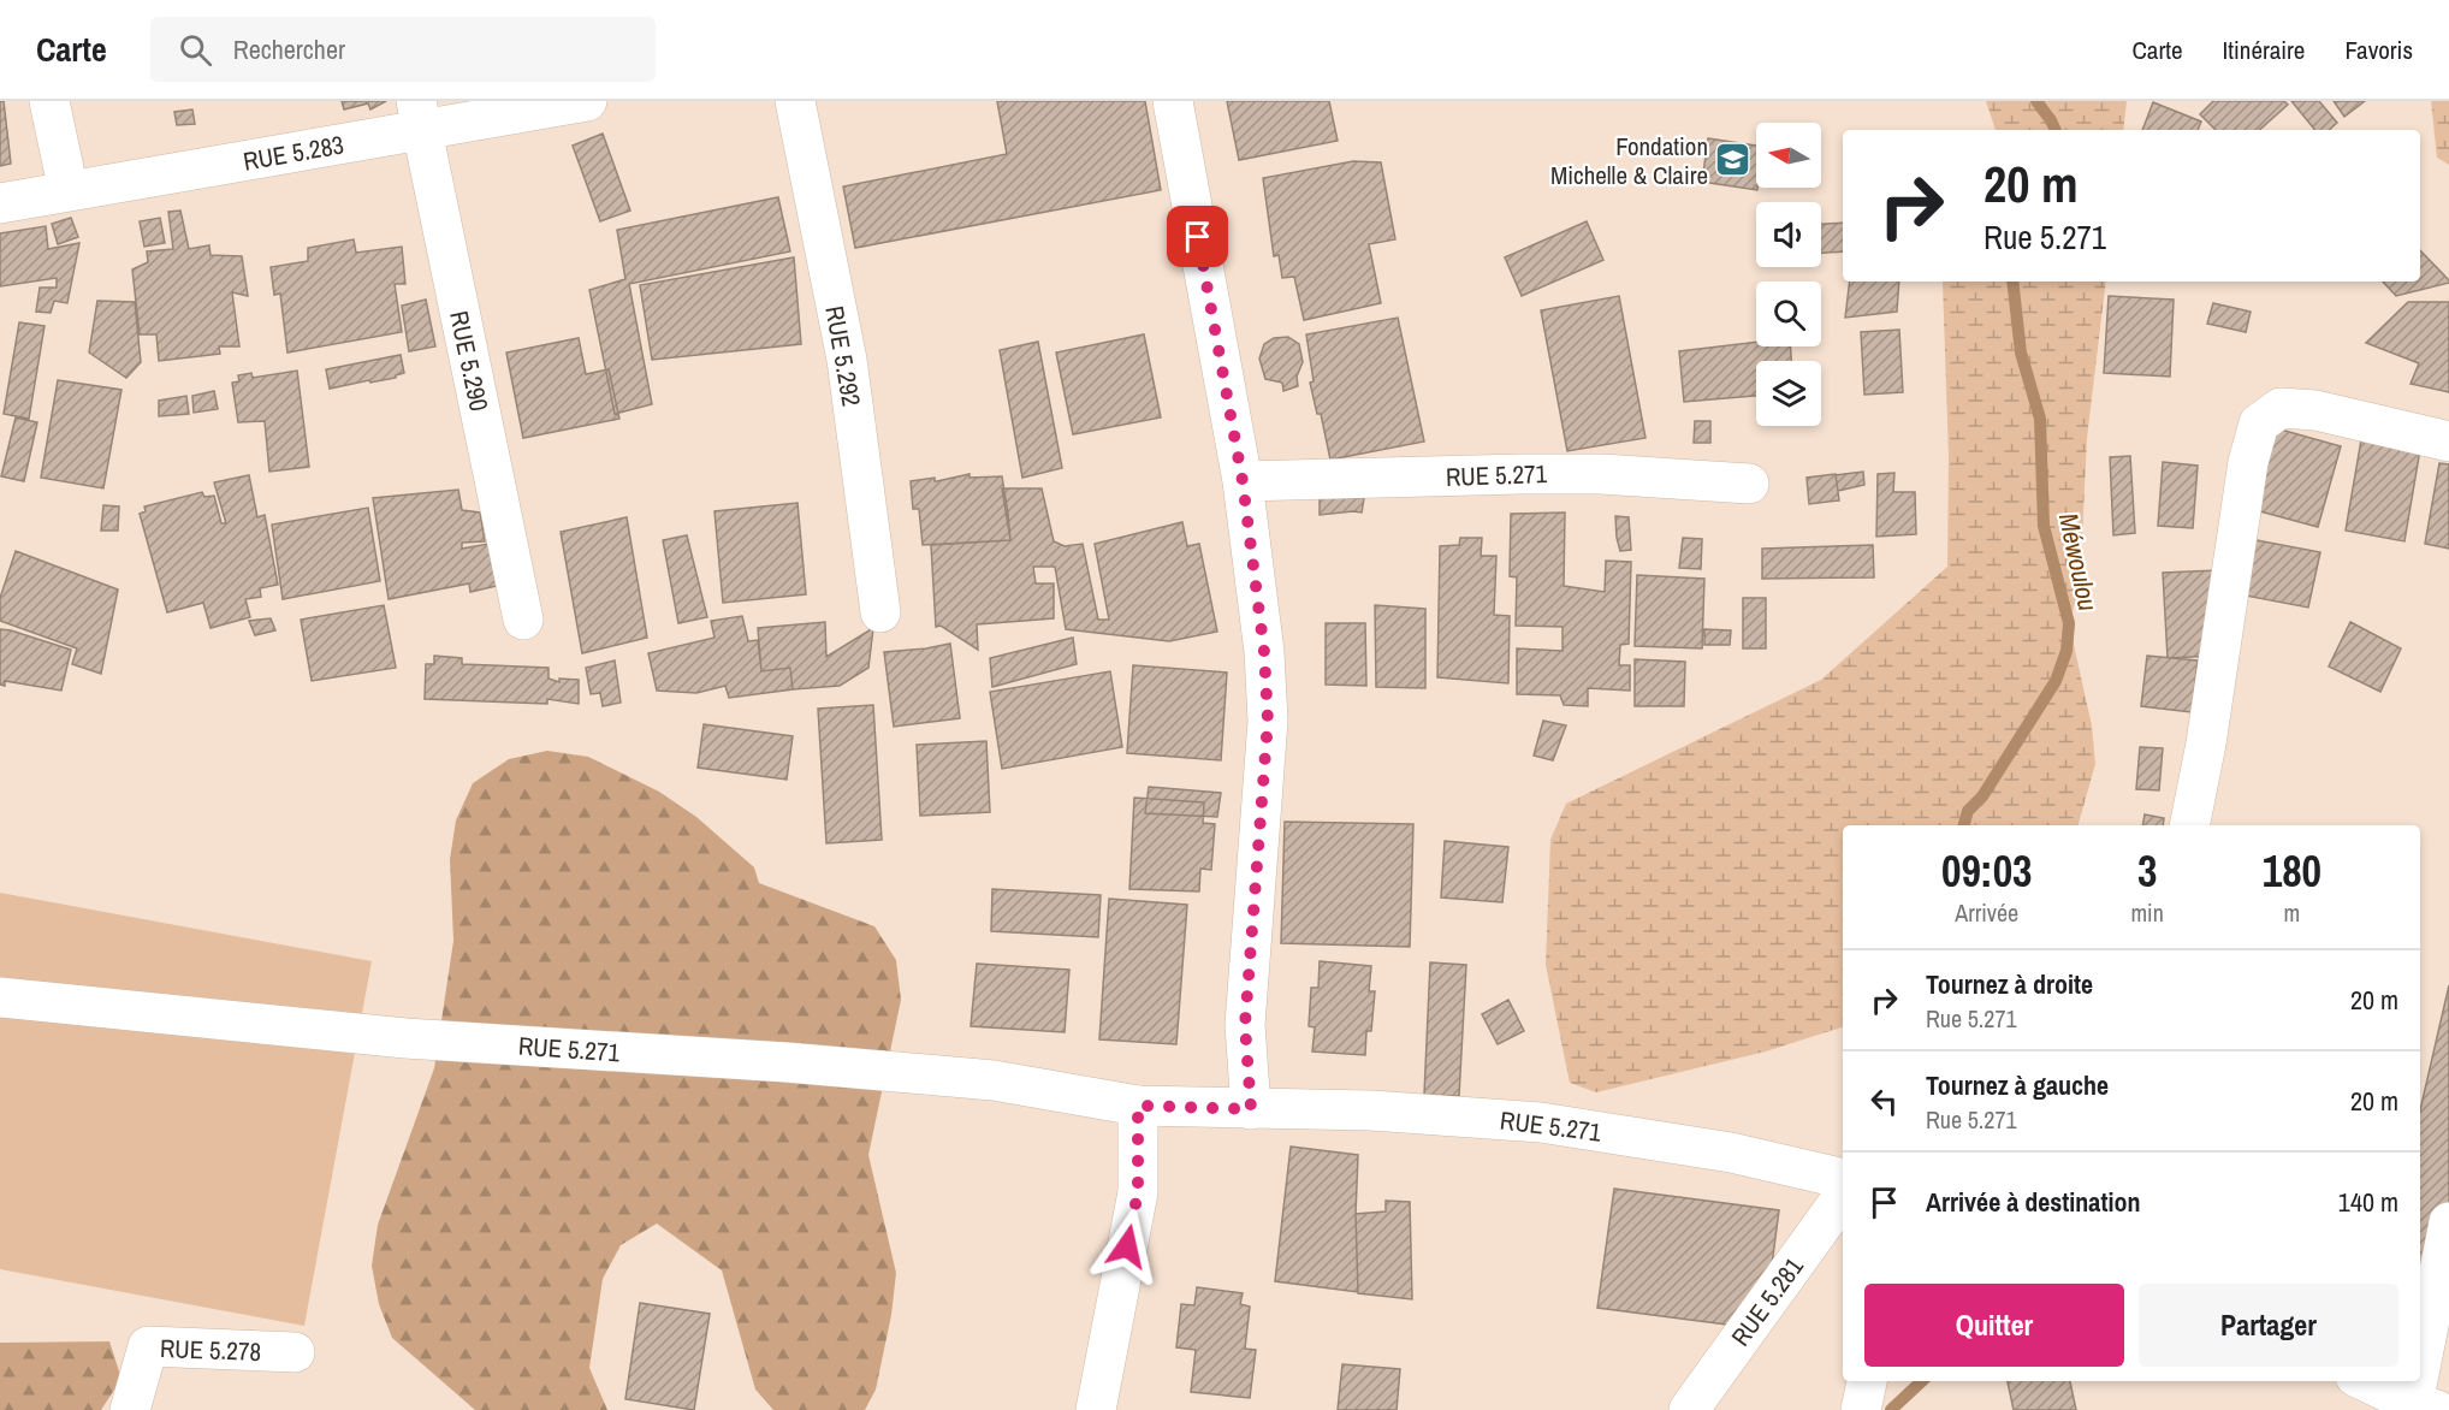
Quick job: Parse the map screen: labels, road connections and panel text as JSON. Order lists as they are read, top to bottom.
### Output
{
  "streets": {
    "street": [
      "RUE 5.283",
      "RUE 5.292",
      "RUE 5.290",
      "RUE 5.271",
      "RUE 5.281",
      "RUE 5.278"
    ]
  },
  "crossings": [
    ["RUE 5.283", "RUE 5.290"]
  ],
  "water": ["Méwoulou"],
  "places": {
    "school or university": ["Fondation Michelle & Claire"]
  },
  "north": "left",
  "page": {
    "header": "Carte",
    "search": "Rechercher",
    "nav": ["Carte", "Itinéraire", "Favoris"],
    "turn": ["20 m", "Rue 5.271"],
    "eta": [
      "09:03",
      "Arrivée",
      "3",
      "min",
      "180",
      "m"
    ],
    "list": [
      {
        "name": "Tournez à droite",
        "note": "Rue 5.271",
        "value": "20 m"
      },
      {
        "name": "Tournez à gauche",
        "note": "Rue 5.271",
        "value": "20 m"
      },
      {
        "name": "Arrivée à destination",
        "value": "140 m"
      }
    ],
    "buttons": ["Quitter", "Partager"]
  }
}
